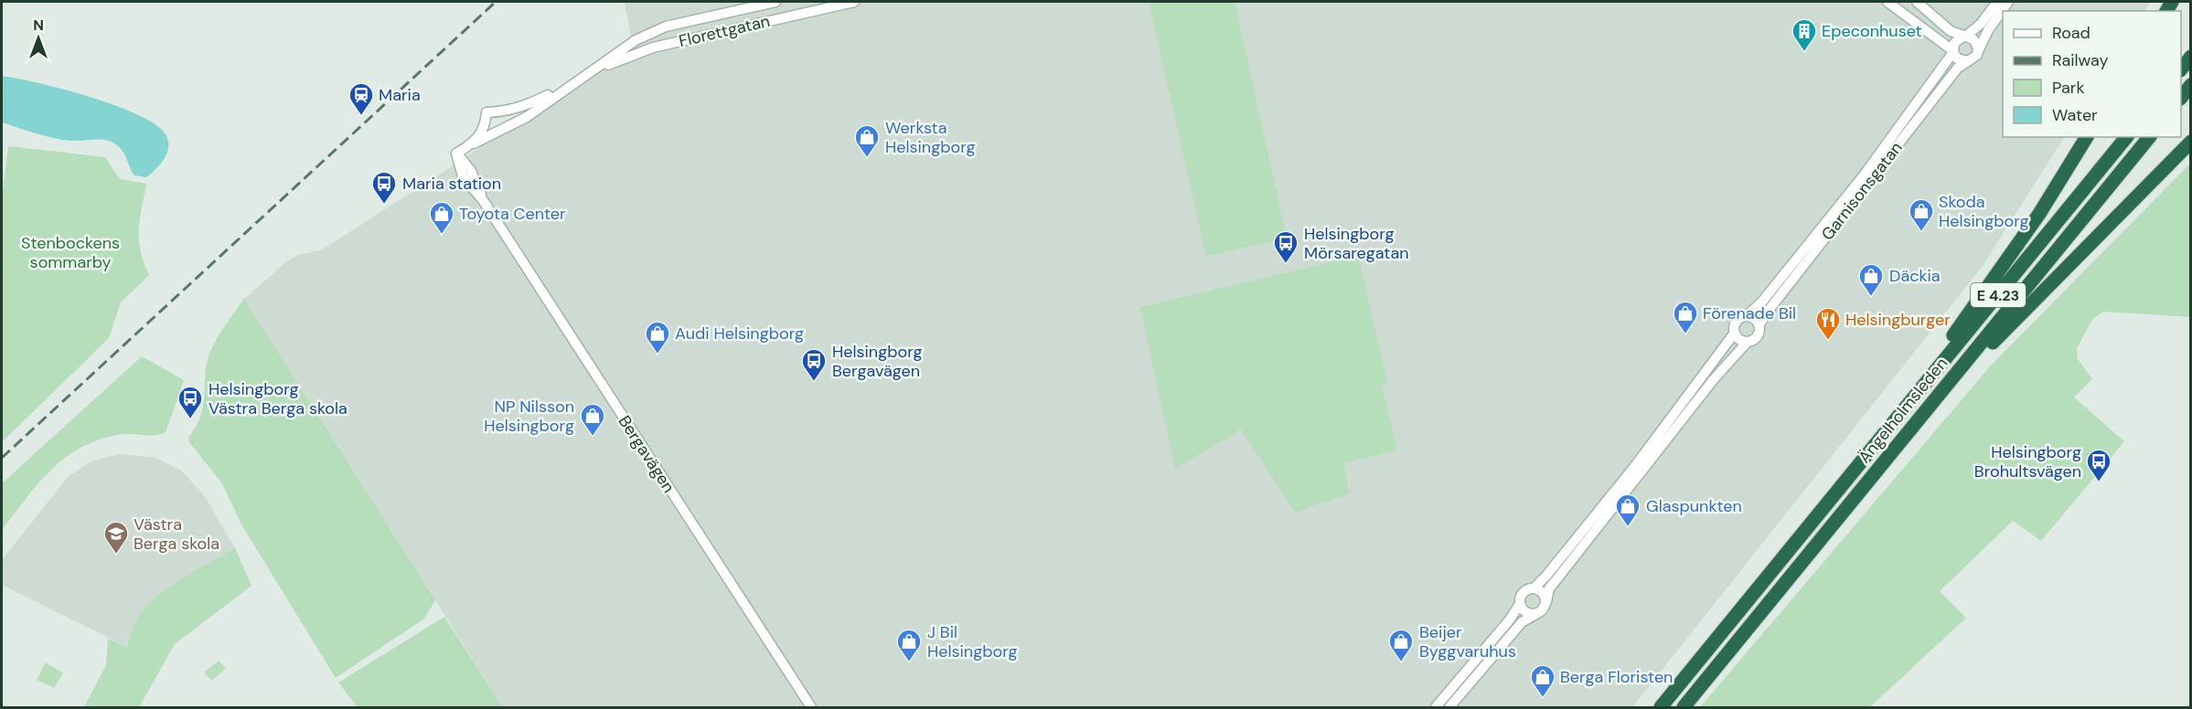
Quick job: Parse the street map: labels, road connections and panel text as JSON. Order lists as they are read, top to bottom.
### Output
{
  "streets": {
    "highway": ["E 4.23", "Ängelholmsleden"],
    "street": ["Florettgatan", "Garnisonsgatan", "Bergavägen"]
  },
  "crossings": [
    ["Florettgatan", "Bergavägen"]
  ],
  "parks": ["Stenbockens sommarby"],
  "places": {
    "building": ["Epeconhuset"],
    "station": ["Maria"],
    "shop": [
      "Werksta Helsingborg",
      "Skoda Helsingborg",
      "Toyota Center",
      "Däckia",
      "Förenade Bil",
      "Audi Helsingborg",
      "NP Nilsson Helsingborg",
      "Glaspunkten",
      "J Bil Helsingborg",
      "Beijer Byggvaruhus",
      "Berga Floristen"
    ],
    "bus stop": [
      "Maria station",
      "Helsingborg Mörsaregatan",
      "Helsingborg Bergavägen",
      "Helsingborg Västra Berga skola",
      "Helsingborg Brohultsvägen"
    ],
    "restaurant": ["Helsingburger"],
    "school or university": ["Västra Berga skola"]
  },
  "legend": [
    "Road",
    "Railway",
    "Park",
    "Water"
  ],
  "north": "top"
}
